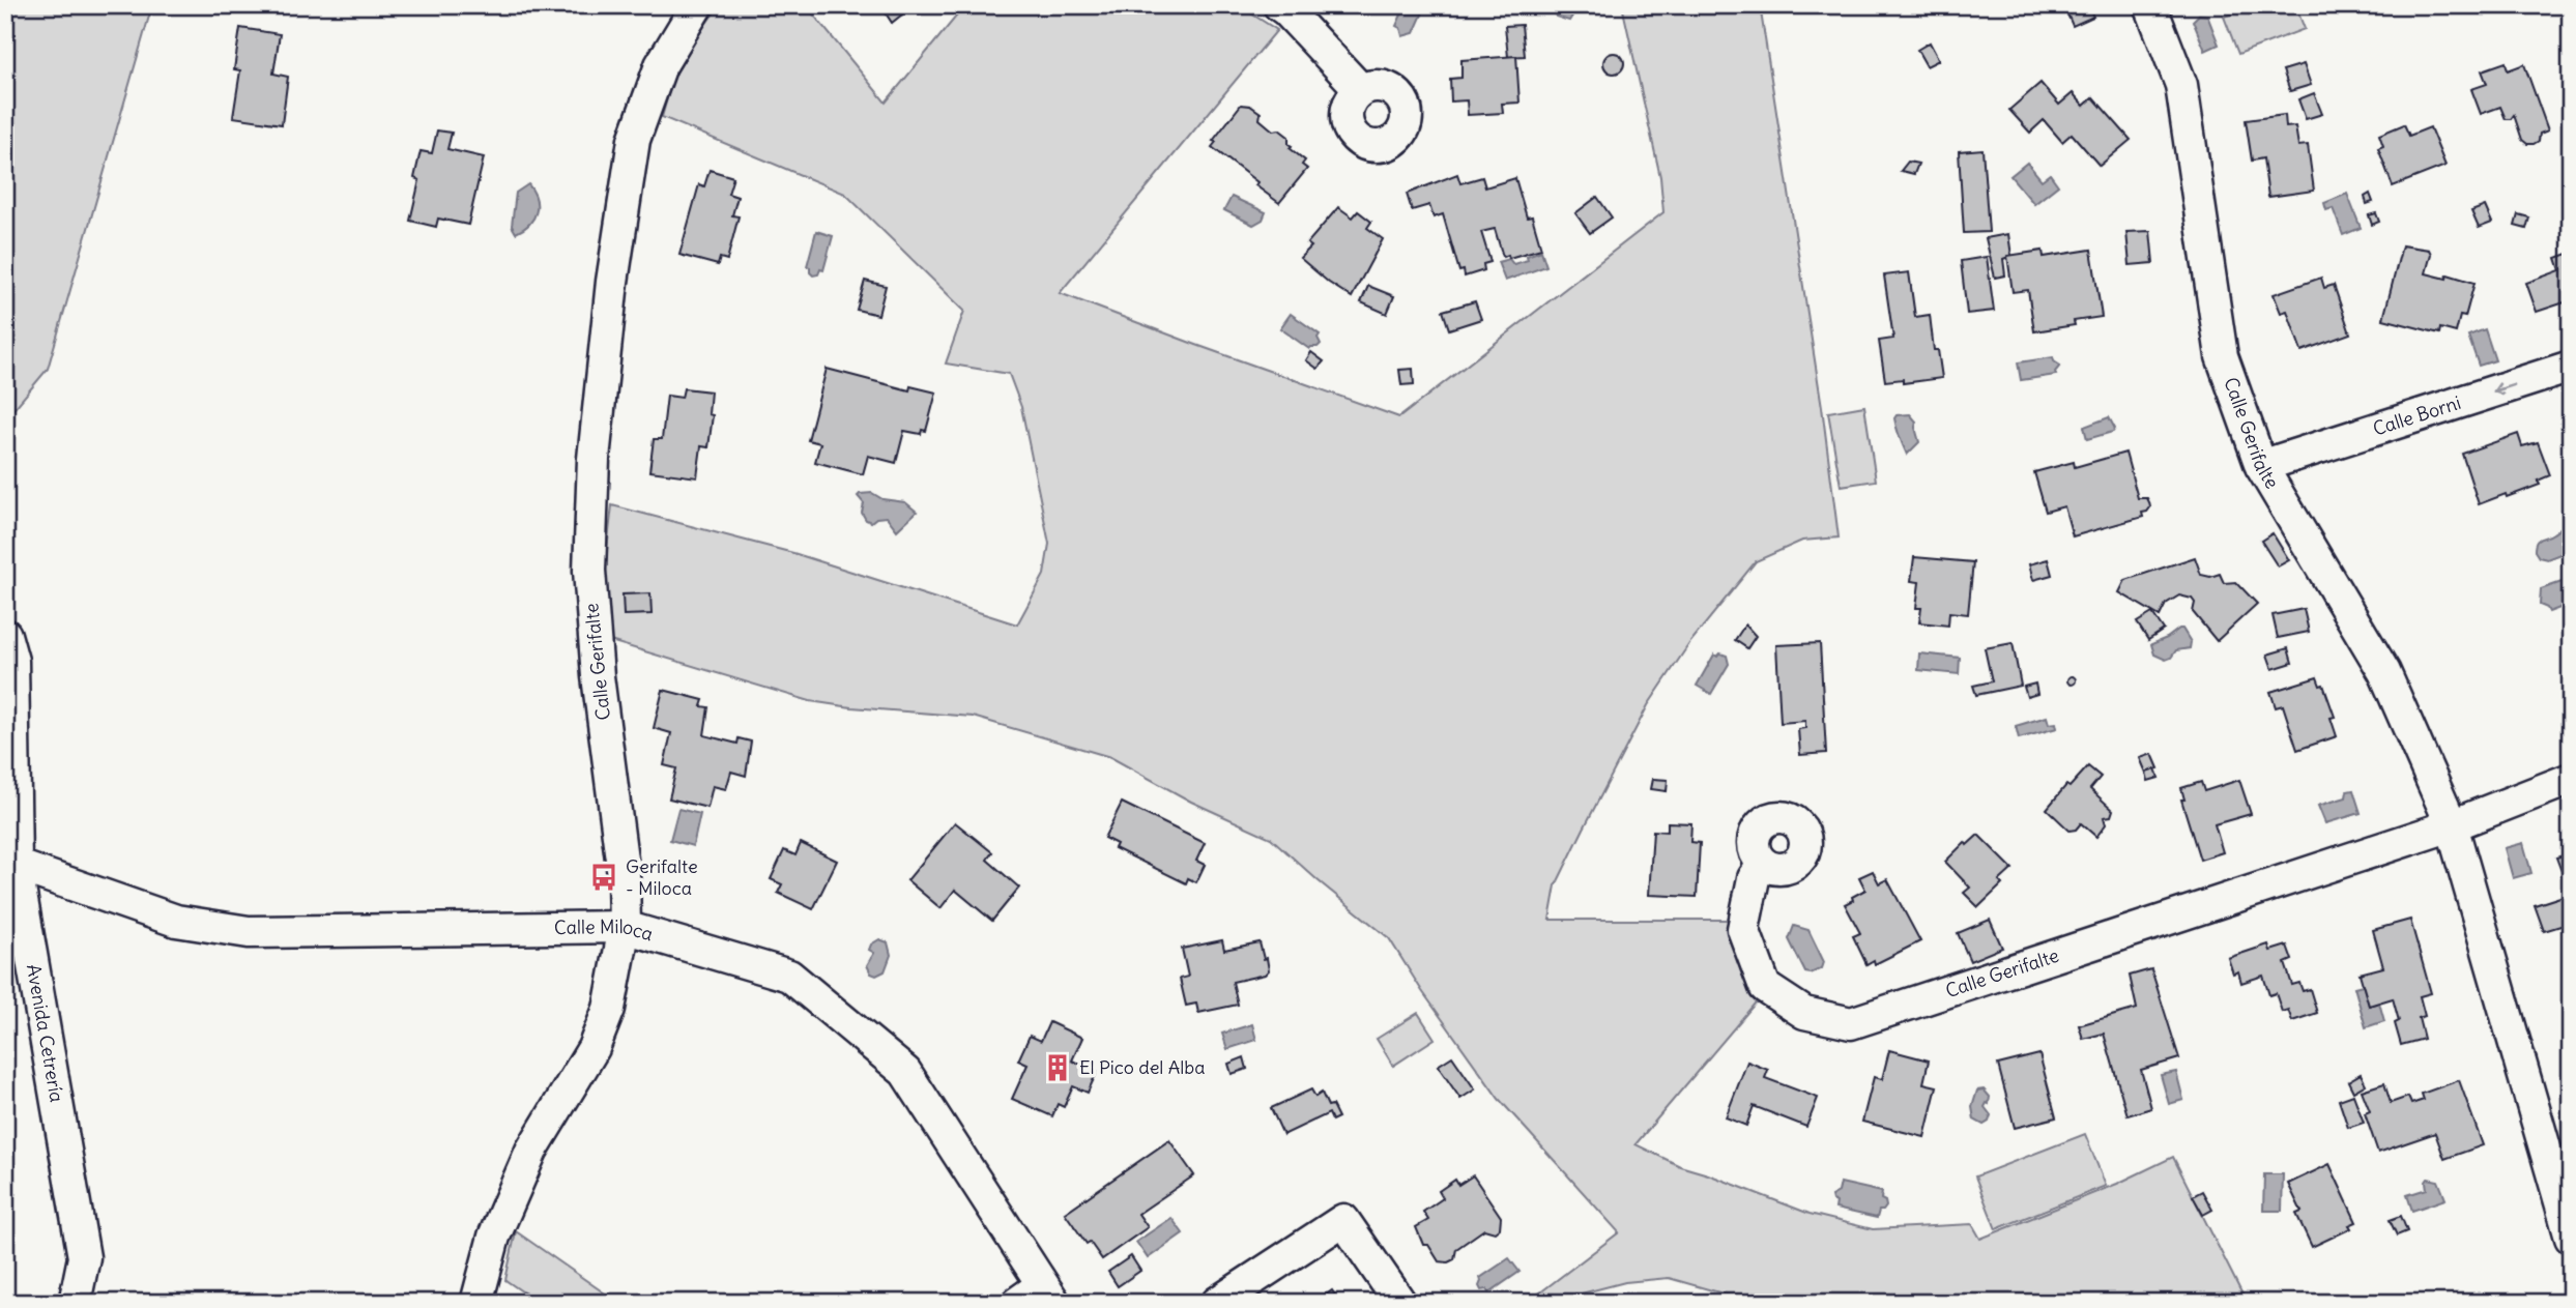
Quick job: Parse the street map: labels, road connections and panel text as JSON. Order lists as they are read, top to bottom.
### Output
{
  "streets": {
    "street": [
      "Calle Borni",
      "Calle Gerifalte",
      "Calle Miloca",
      "Avenida Cetrería"
    ]
  },
  "crossings": [
    ["Calle Borni", "Calle Gerifalte"],
    ["Calle Gerifalte", "Calle Miloca"],
    ["Calle Miloca", "Avenida Cetrería"]
  ],
  "one_way": ["Calle Borni"],
  "places": {
    "bus stop": ["Gerifalte - Miloca"],
    "building": ["El Pico del Alba"]
  }
}
